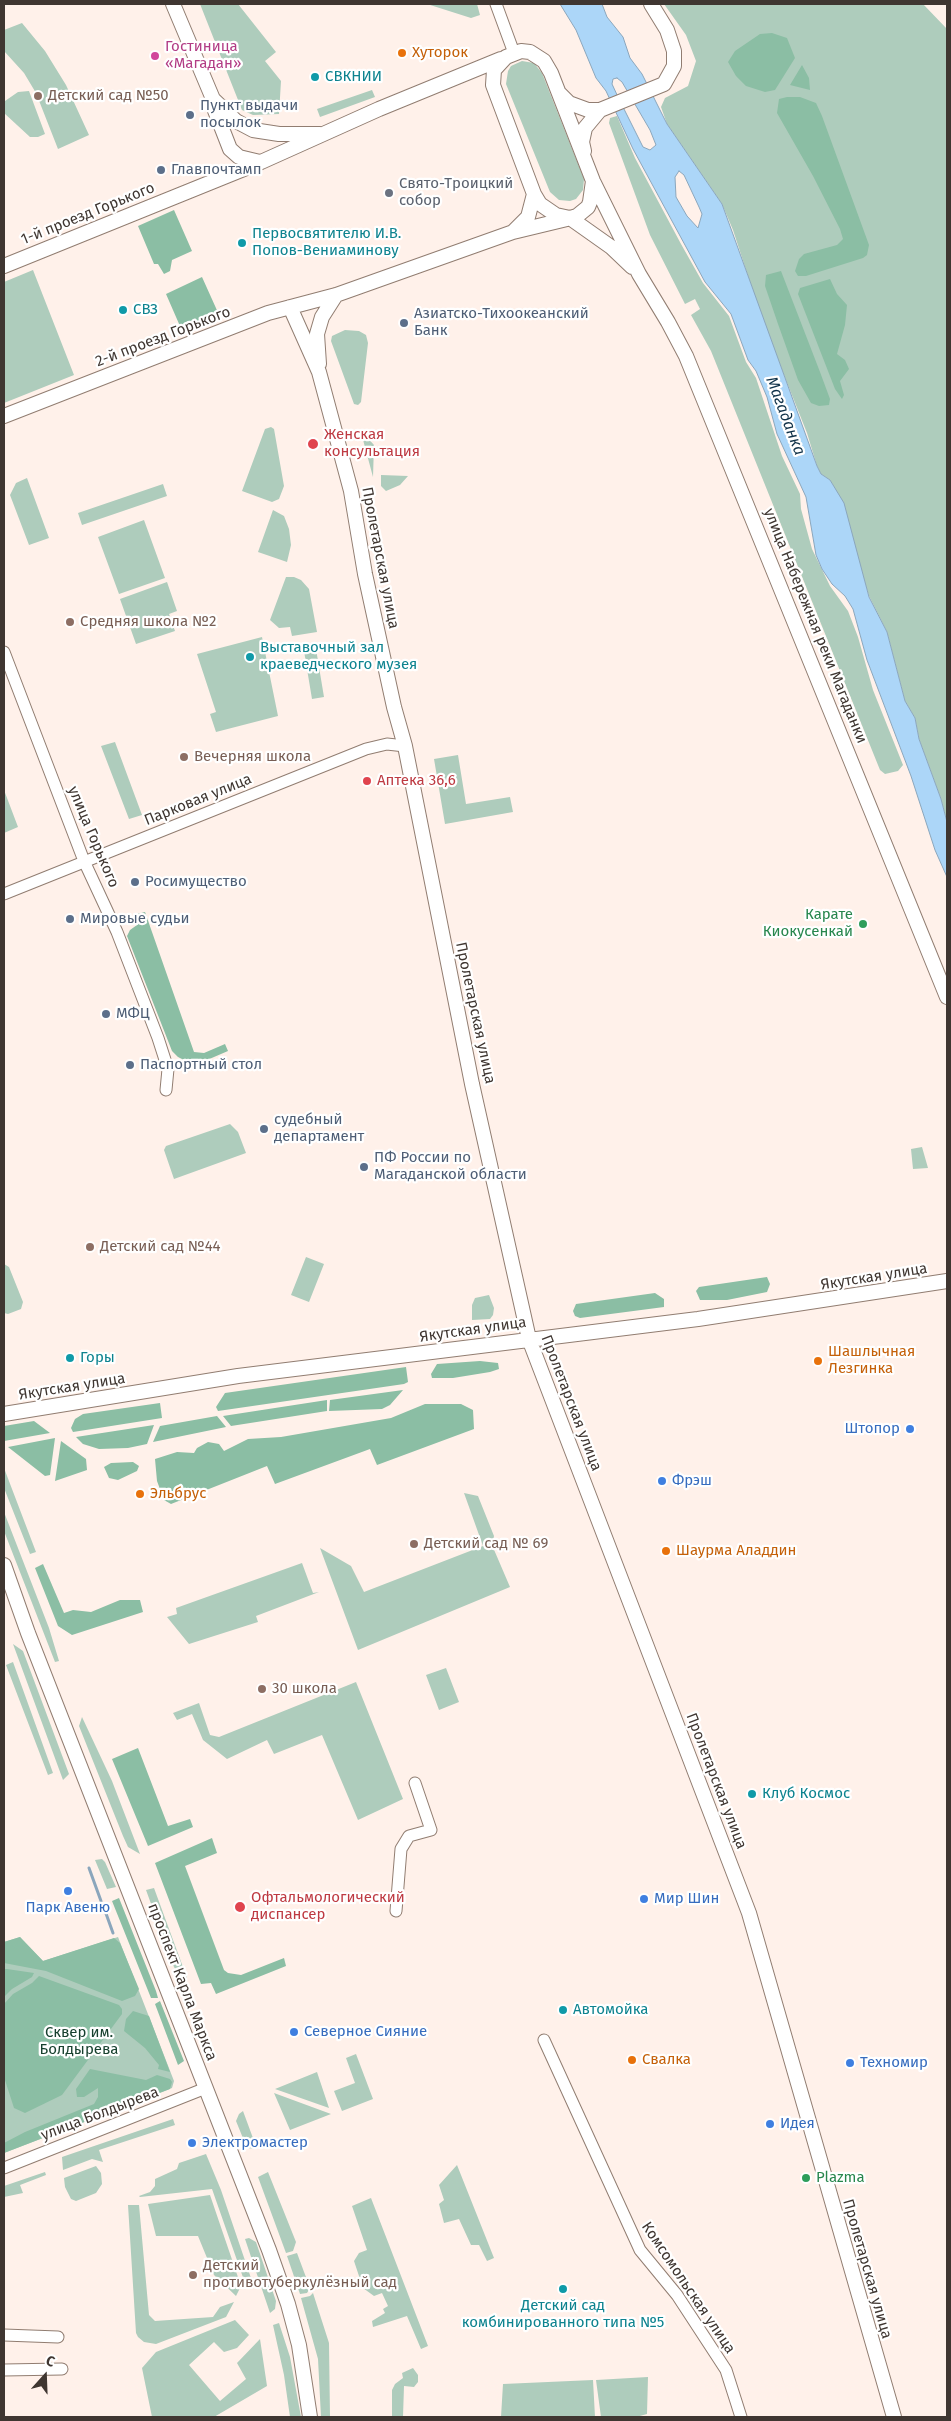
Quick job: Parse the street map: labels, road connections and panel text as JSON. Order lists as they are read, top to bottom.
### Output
{
  "streets": {
    "street": [
      "1-й проезд Горького",
      "2-й проезд Горького",
      "Пролетарская улица",
      "улица Набережная реки Магаданки",
      "Парковая улица",
      "улица Горького",
      "Якутская улица",
      "проспект Карла Маркса",
      "улица Болдырева",
      "Комсомольская улица"
    ]
  },
  "crossings": [
    ["2-й проезд Горького", "Пролетарская улица"],
    ["Пролетарская улица", "Парковая улица"],
    ["Пролетарская улица", "Якутская улица"],
    ["Парковая улица", "улица Горького"],
    ["проспект Карла Маркса", "улица Болдырева"]
  ],
  "water": ["Магаданка"],
  "parks": ["Сквер им. Болдырева"],
  "places": [
    "Хуторок",
    "Гостиница «Магадан»",
    "СВКНИИ",
    "Детский сад №50",
    "Пункт выдачи посылок",
    "Главпочтамп",
    "Свято-Троицкий собор",
    "Первосвятителю И.В. Попов-Вениаминову",
    "СВЗ",
    "Азиатско-Тихоокеанский Банк",
    "Женская консультация",
    "Средняя школа №2",
    "Выставочный зал краеведческого музея",
    "Вечерняя школа",
    "Аптека 36,6",
    "Росимущество",
    "Мировые судьи",
    "Карате Киокусенкай",
    "МФЦ",
    "Паспортный стол",
    "судебный департамент",
    "ПФ России по Магаданской области",
    "Детский сад №44",
    "Горы",
    "Шашлычная Лезгинка",
    "Штопор",
    "Фрэш",
    "Эльбрус",
    "Детский сад № 69",
    "Шаурма Аладдин",
    "30 школа",
    "Клуб Космос",
    "Парк Авеню",
    "Мир Шин",
    "Офтальмологический диспансер",
    "Автомойка",
    "Северное Сияние",
    "Свалка",
    "Техномир",
    "Идея",
    "Электромастер",
    "Plazma",
    "Детский противотуберкулёзный сад",
    "Детский сад комбинированного типа №5"
  ],
  "north": "top"
}
